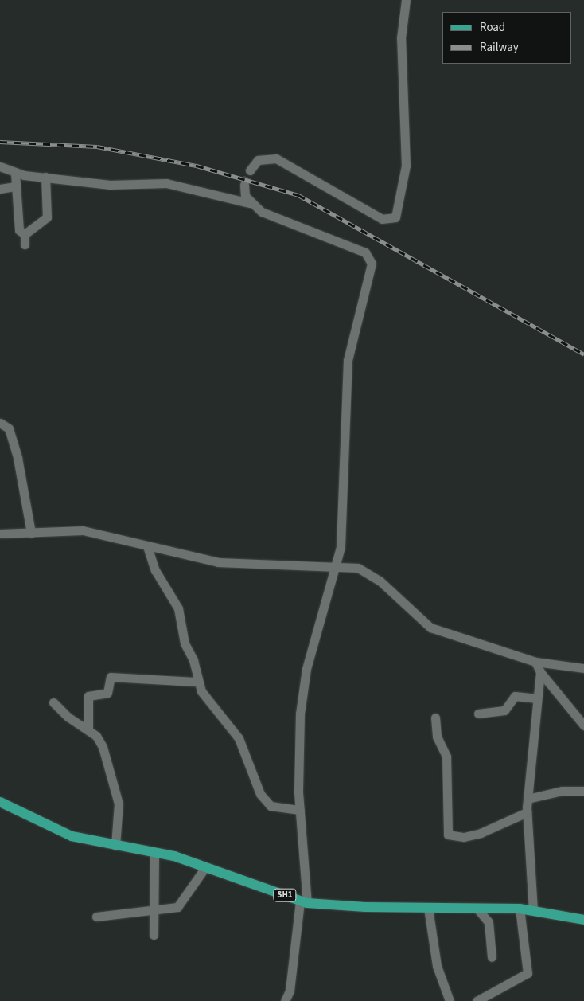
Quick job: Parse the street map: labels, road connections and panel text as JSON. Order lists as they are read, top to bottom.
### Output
{
  "streets": {
    "main road": ["SH1"]
  },
  "legend": ["Road", "Railway"]
}
